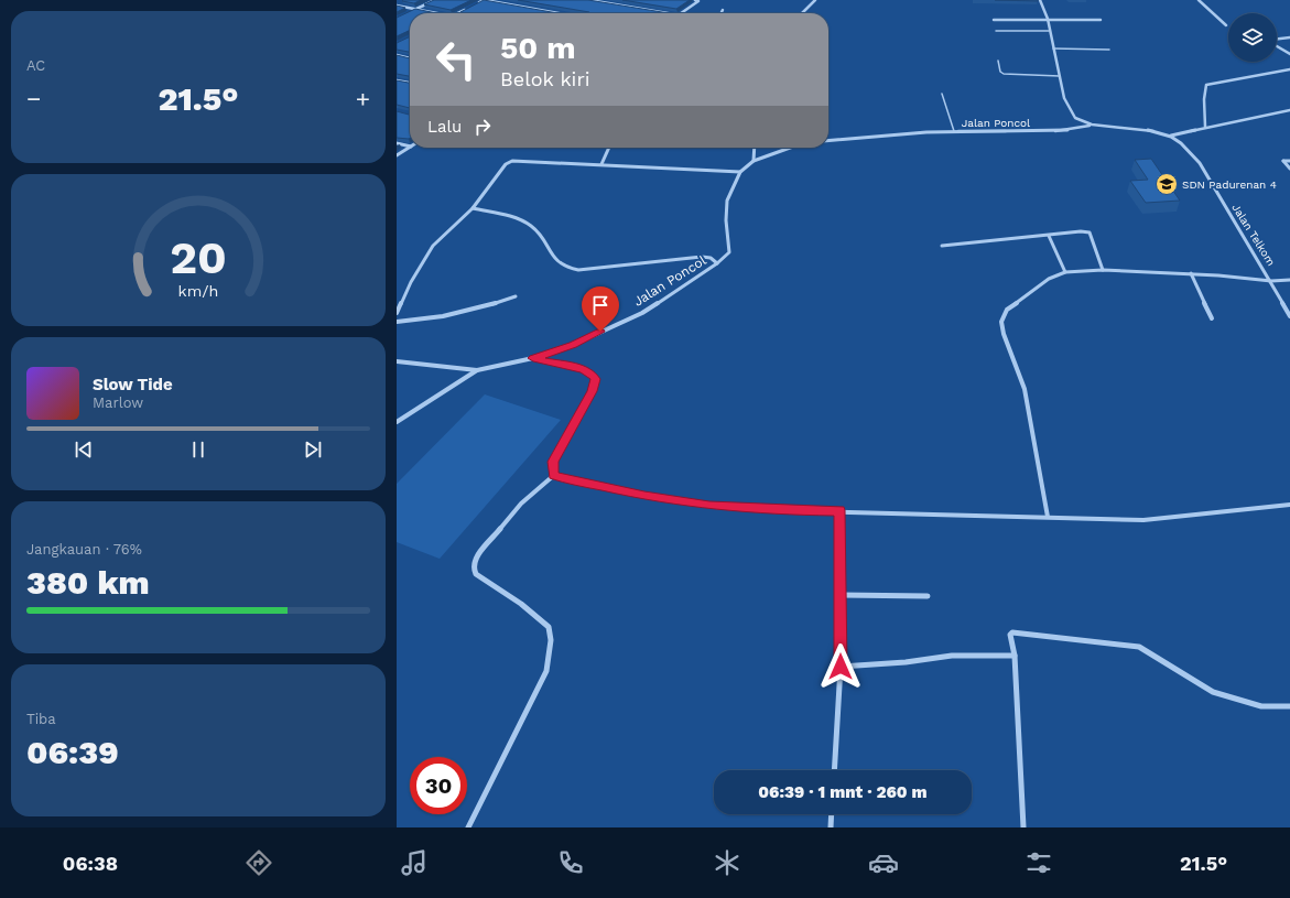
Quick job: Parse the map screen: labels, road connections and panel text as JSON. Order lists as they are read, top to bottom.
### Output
{
  "streets": {
    "street": ["Jalan Poncol", "Jalan Telkom"]
  },
  "crossings": [
    ["Jalan Poncol", "Jalan Telkom"]
  ],
  "places": {
    "school or university": ["SDN Padurenan 4"]
  },
  "page": {
    "tile": [
      "AC",
      ["Jangkauan · 76%", "380 km"],
      ["Tiba", "06:39"]
    ],
    "turn": ["50 m", "Belok kiri"],
    "heat": ["−", "21.5°", "+"],
    "then": "Lalu",
    "song": ["Slow Tide", "Marlow"],
    "limit": "30",
    "trip": "06:39 · 1 mnt · 260 m",
    "tabs": ["06:38", "21.5°"],
    "gauge": ["20", "km/h"]
  }
}
